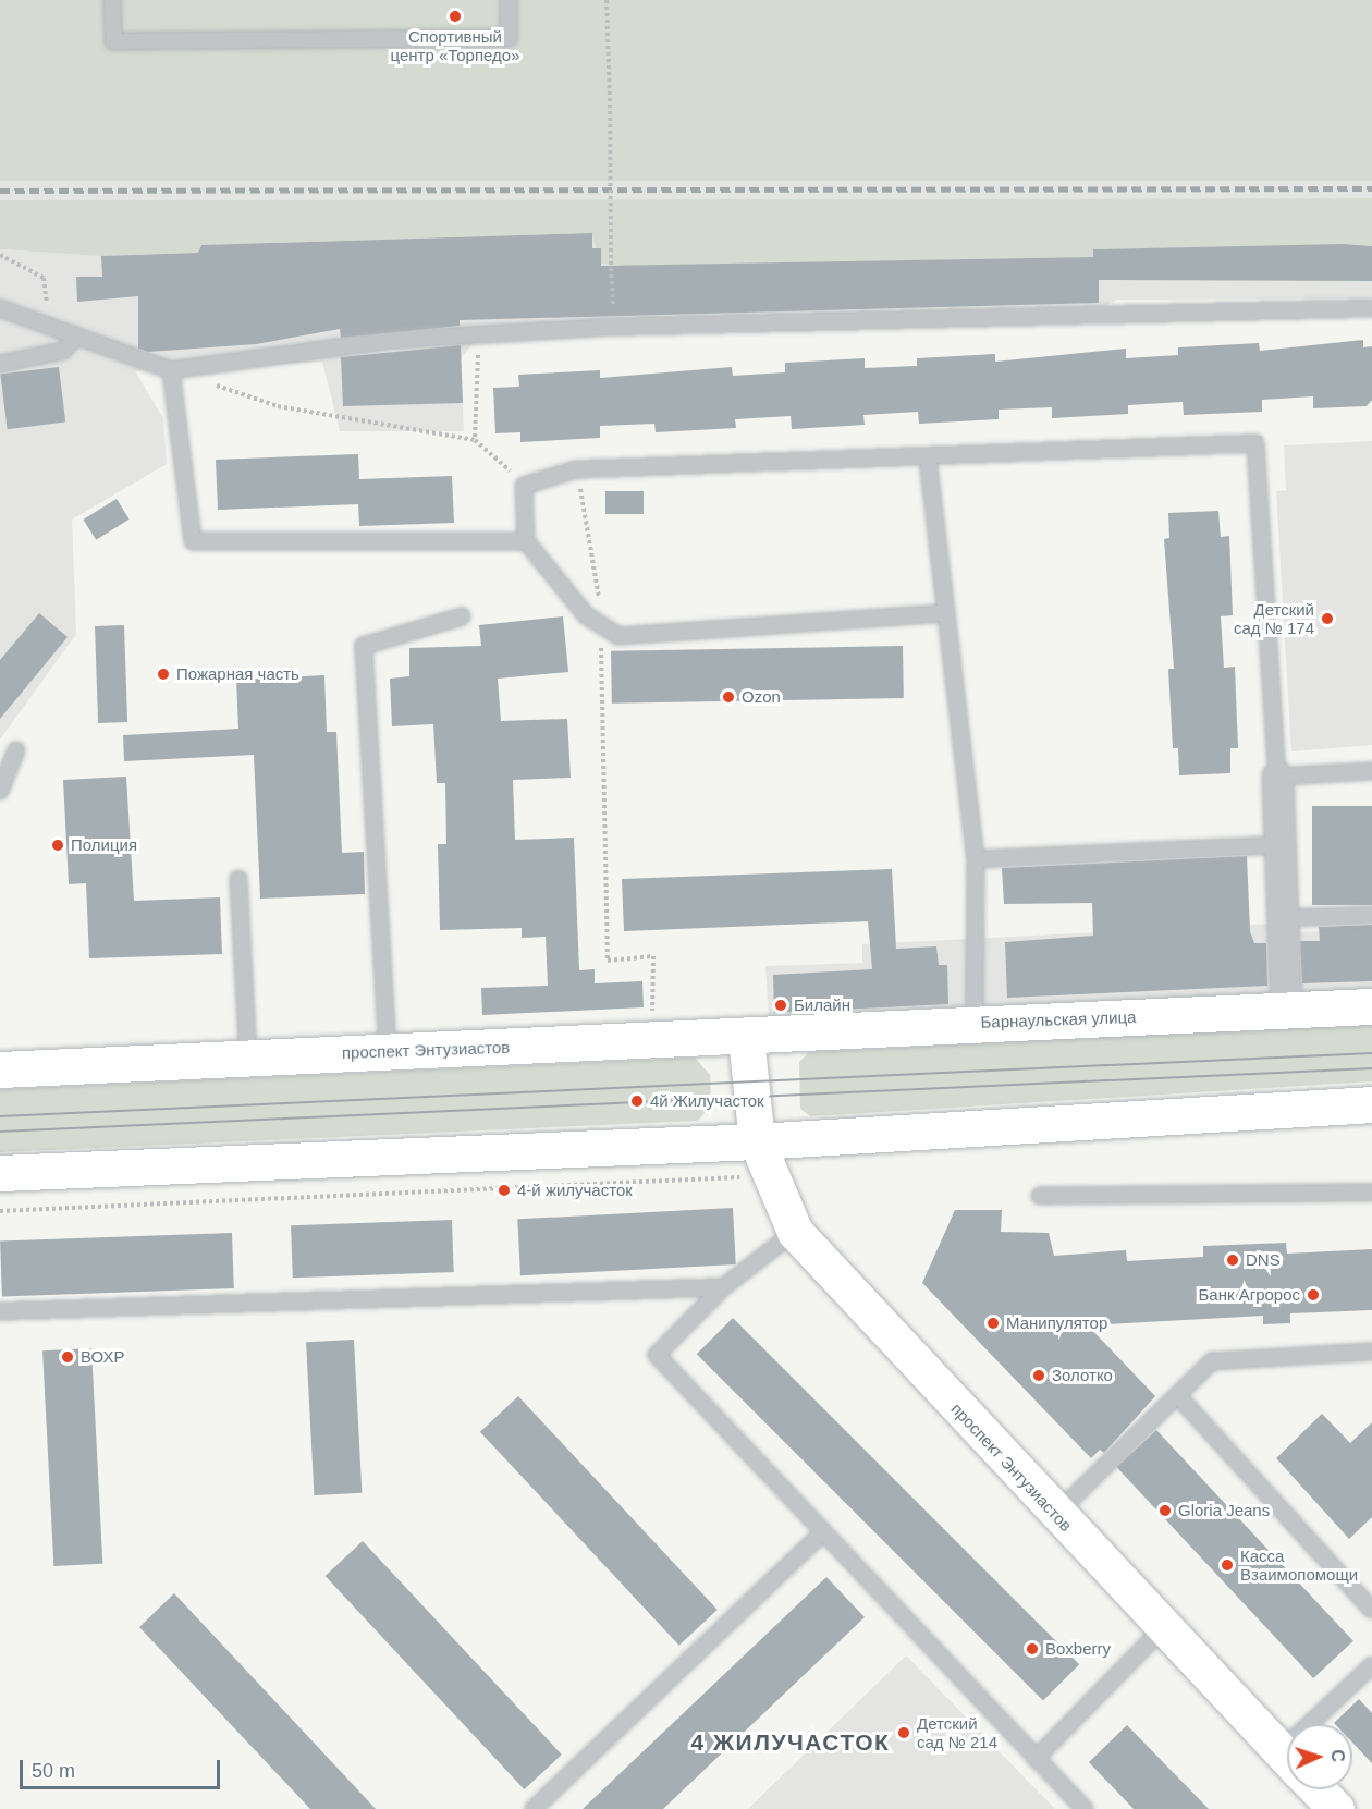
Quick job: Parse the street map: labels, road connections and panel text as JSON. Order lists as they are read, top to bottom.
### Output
{
  "streets": {
    "main road": ["Барнаульская улица", "проспект Энтузиастов"]
  },
  "crossings": [
    ["Барнаульская улица", "проспект Энтузиастов"]
  ],
  "districts": ["4 ЖИЛУЧАСТОК"],
  "places": [
    "Спортивный центр «Торпедо»",
    "Детский сад № 174",
    "Пожарная часть",
    "Ozon",
    "Полиция",
    "Билайн",
    "4й Жилучасток",
    "4-й жилучасток",
    "DNS",
    "Банк Агророс",
    "Манипулятор",
    "ВОХР",
    "Золотко",
    "Gloria Jeans",
    "Касса Взаимопомощи",
    "Boxberry",
    "Детский сад № 214"
  ],
  "scale_bar": "50 m",
  "north": "right"
}
